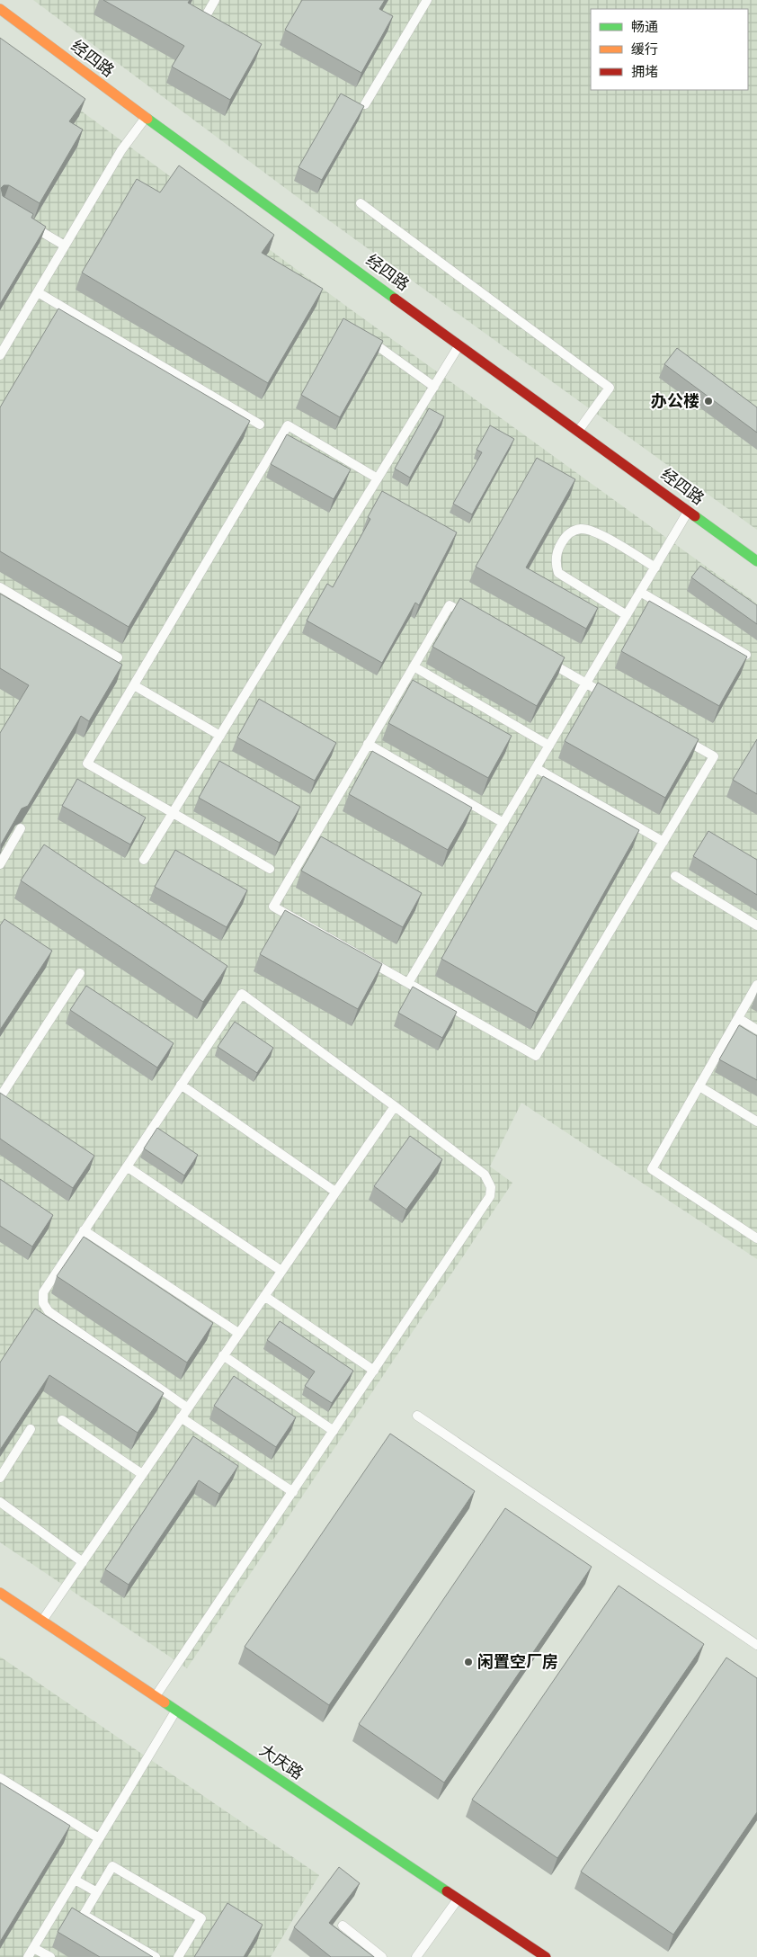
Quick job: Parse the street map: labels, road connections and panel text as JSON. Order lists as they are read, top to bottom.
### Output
{
  "streets": {
    "street": ["经四路", "大庆路"]
  },
  "places": ["办公楼", "闲置空厂房"],
  "legend": ["畅通", "缓行", "拥堵"]
}
